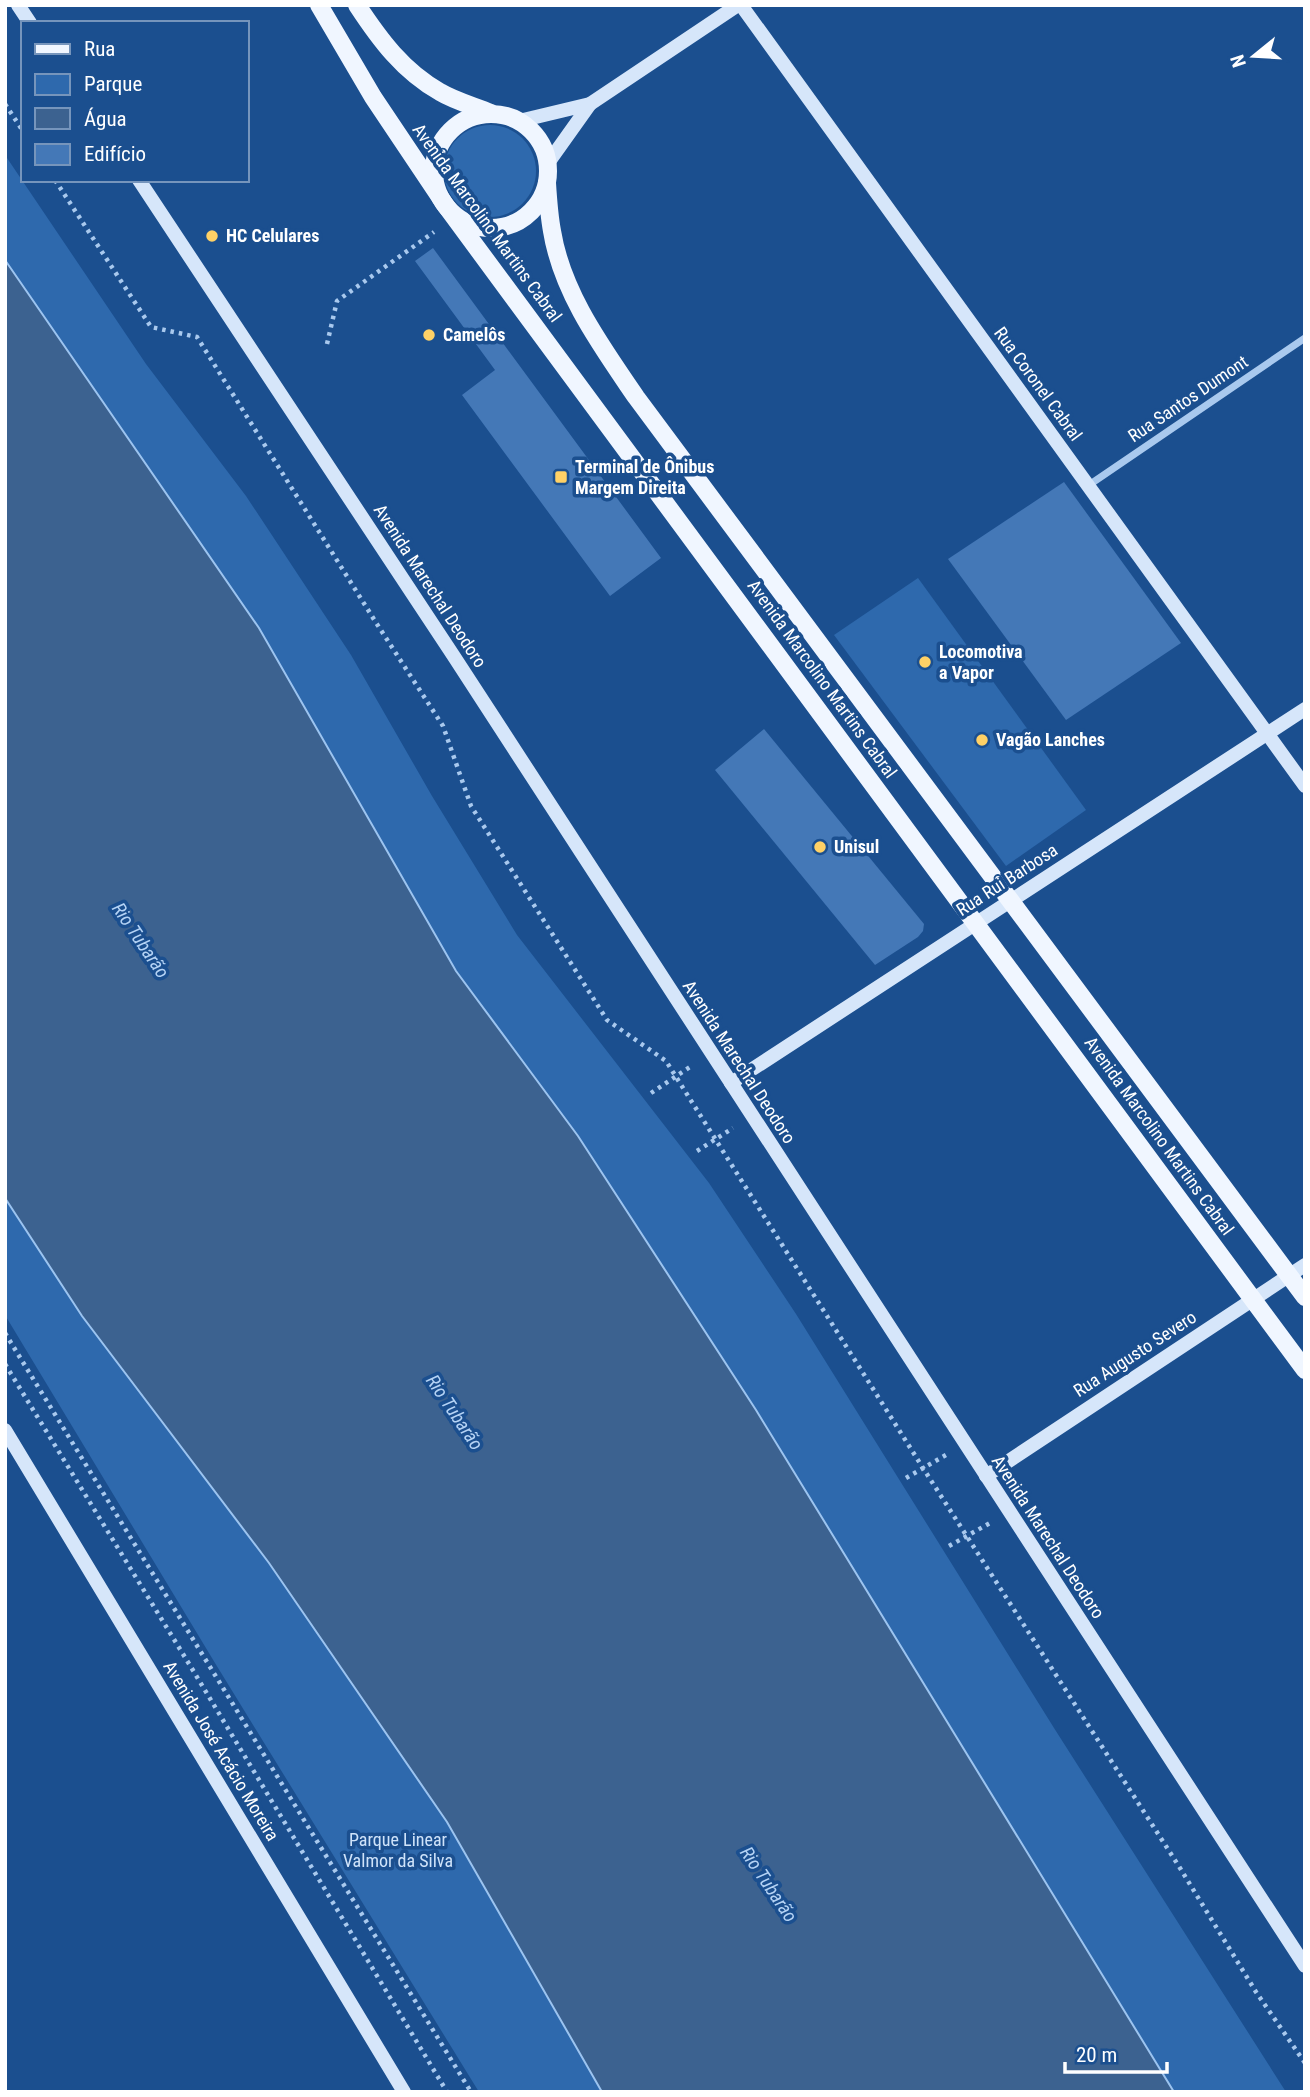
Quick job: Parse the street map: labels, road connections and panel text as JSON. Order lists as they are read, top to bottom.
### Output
{
  "streets": {
    "main road": [
      "Avenida Marcolino Martins Cabral",
      "Rua Coronel Cabral",
      "Avenida Marechal Deodoro",
      "Rua Rui Barbosa",
      "Rua Augusto Severo",
      "Avenida José Acácio Moreira"
    ],
    "street": ["Rua Santos Dumont"]
  },
  "crossings": [
    ["Avenida Marcolino Martins Cabral", "Rua Rui Barbosa"],
    ["Avenida Marcolino Martins Cabral", "Rua Augusto Severo"],
    ["Rua Coronel Cabral", "Rua Santos Dumont"],
    ["Rua Coronel Cabral", "Rua Rui Barbosa"],
    ["Avenida Marechal Deodoro", "Rua Rui Barbosa"],
    ["Avenida Marechal Deodoro", "Rua Augusto Severo"]
  ],
  "water": ["Rio Tubarão"],
  "parks": ["Parque Linear Valmor da Silva"],
  "places": {
    "other": [
      "HC Celulares",
      "Camelôs",
      "Locomotiva a Vapor",
      "Vagão Lanches",
      "Unisul"
    ],
    "transit": ["Terminal de Ônibus Margem Direita"]
  },
  "legend": [
    "Rua",
    "Parque",
    "Água",
    "Edifício"
  ],
  "scale_bar": "20 m",
  "north": "left"
}
